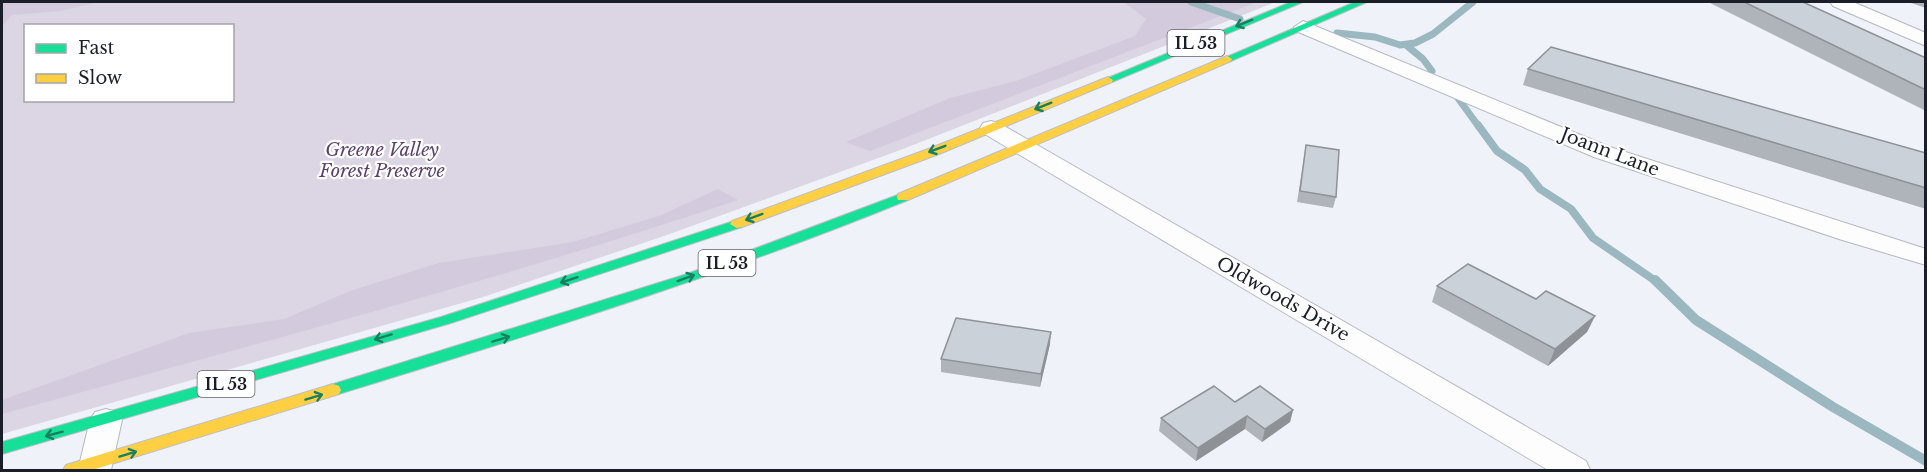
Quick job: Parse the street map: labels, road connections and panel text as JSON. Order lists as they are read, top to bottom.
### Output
{
  "streets": {
    "main road": ["IL 53"],
    "street": ["Joann Lane", "Oldwoods Drive"]
  },
  "crossings": [
    ["IL 53", "Joann Lane"],
    ["IL 53", "Oldwoods Drive"]
  ],
  "parks": ["Greene Valley Forest Preserve"],
  "legend": ["Fast", "Slow"]
}
